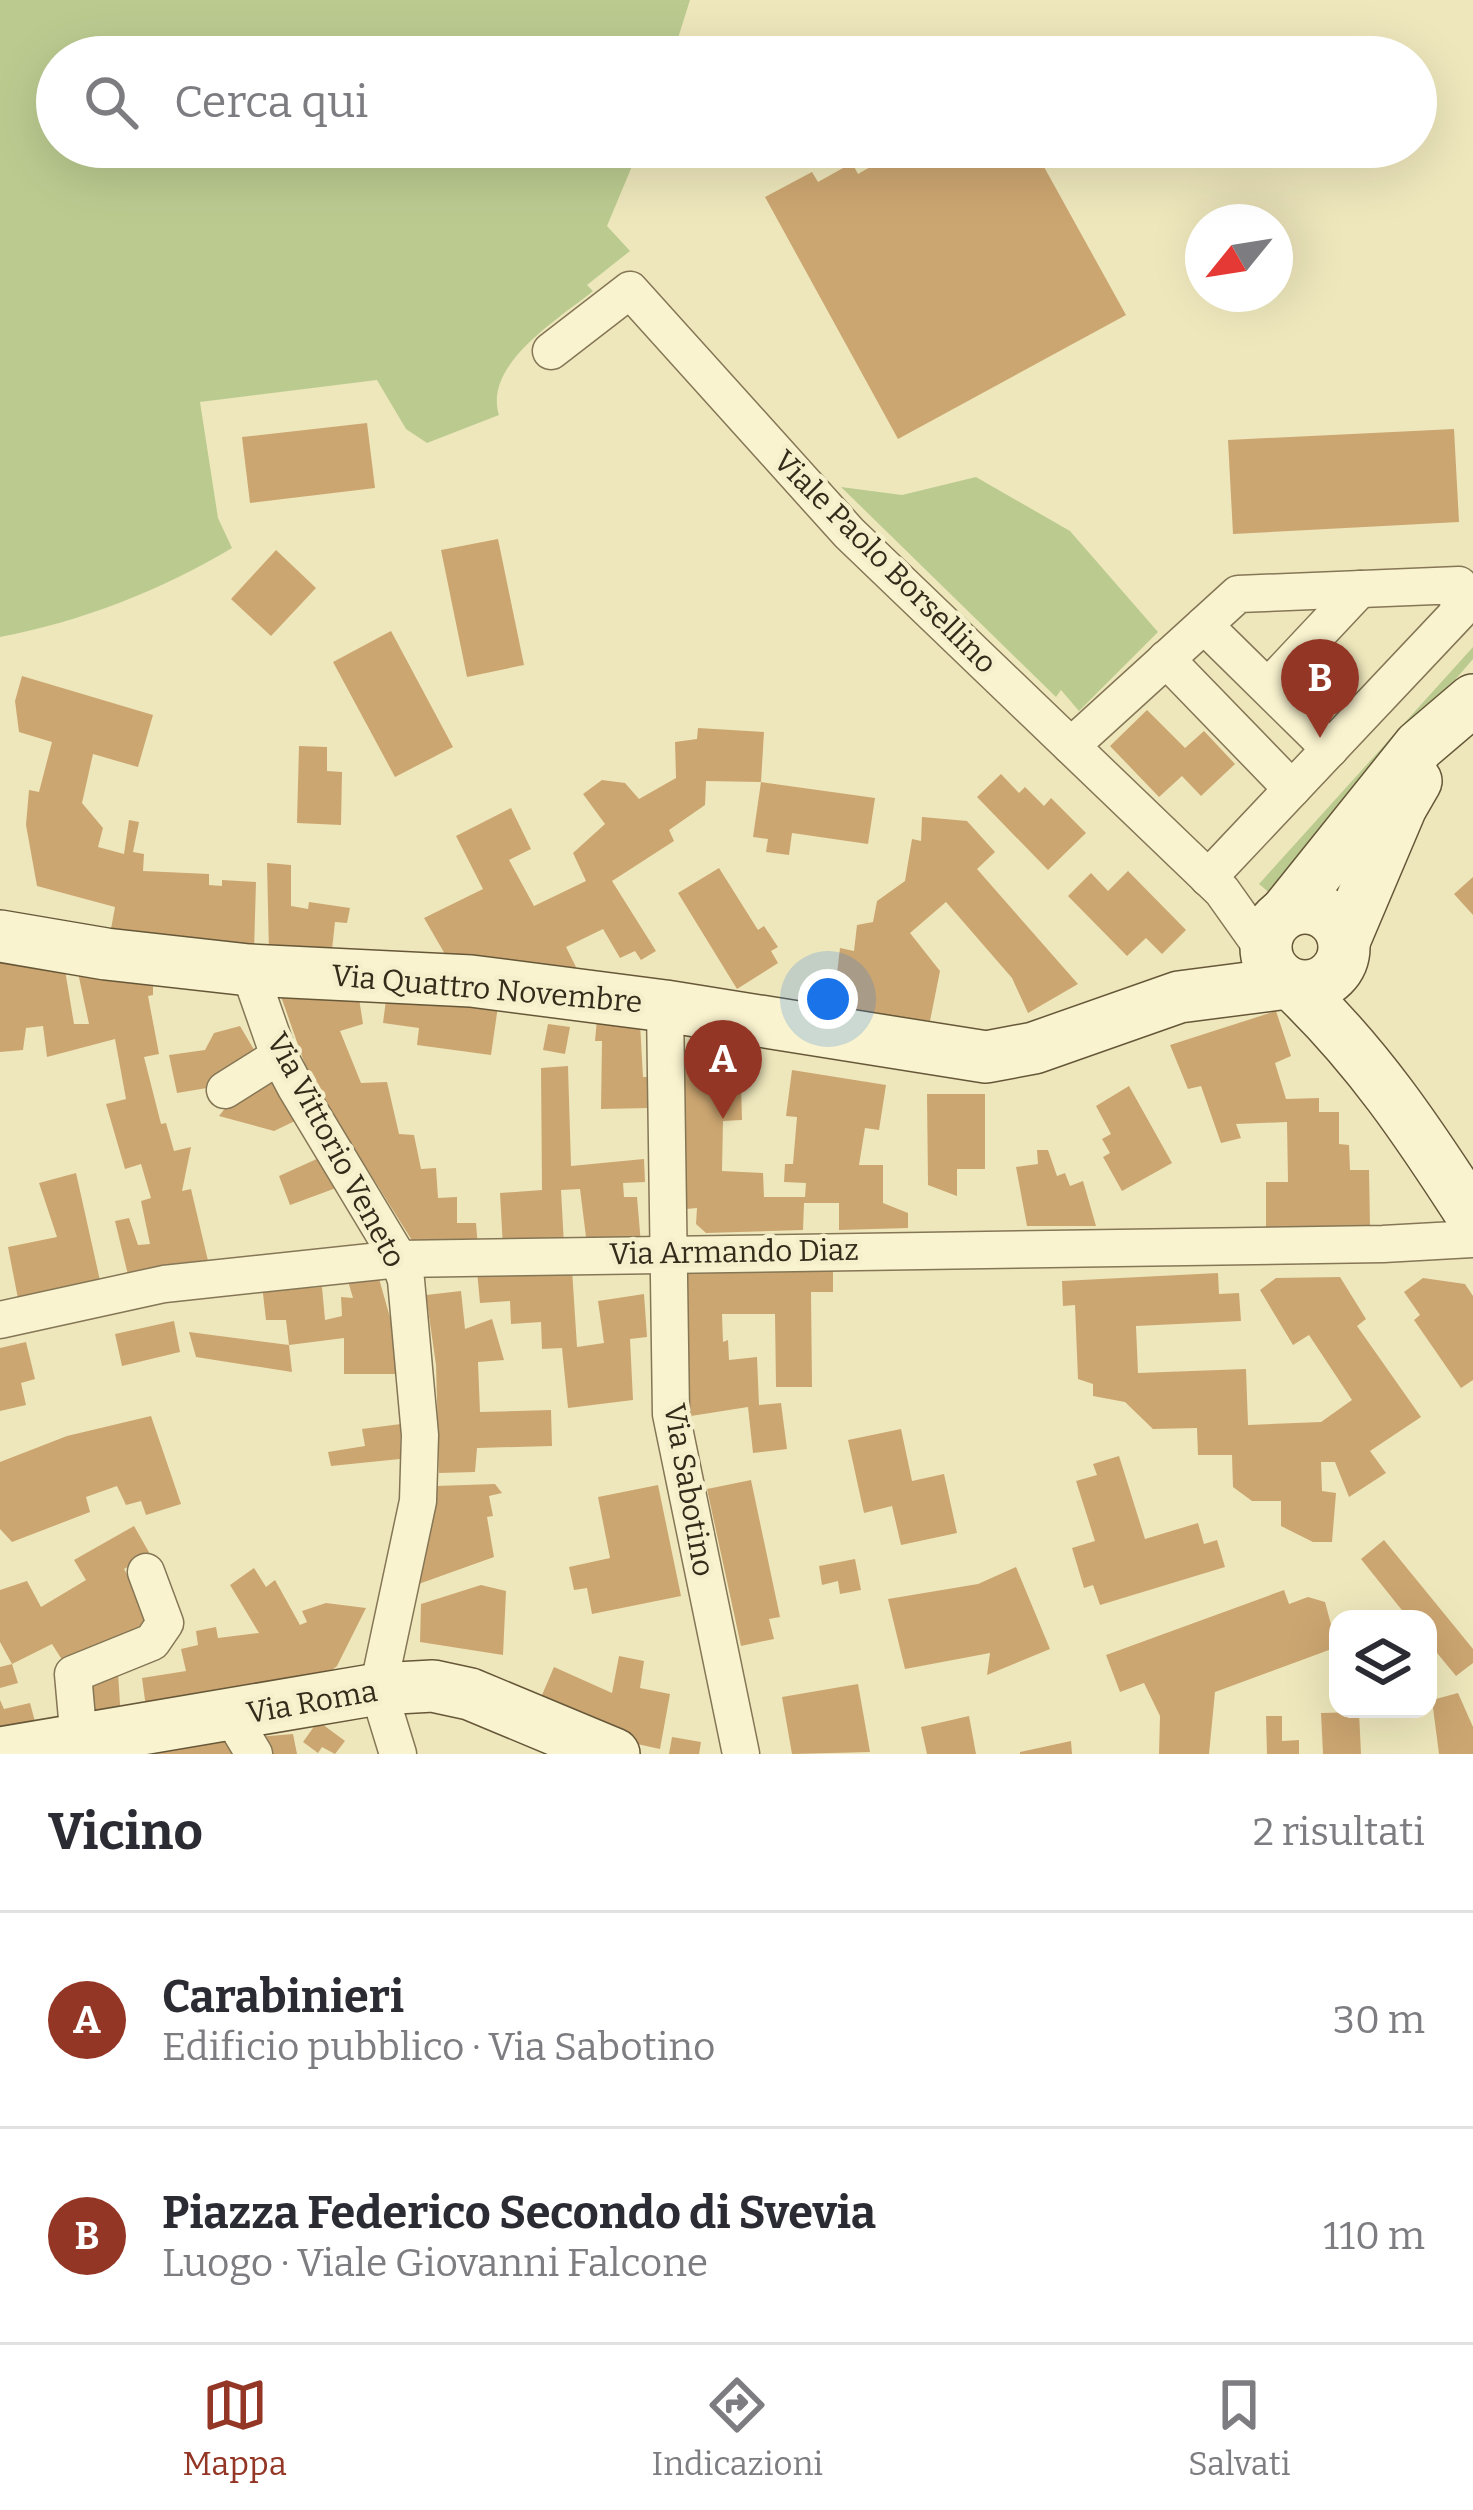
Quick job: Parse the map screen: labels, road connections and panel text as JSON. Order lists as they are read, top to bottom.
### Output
{
  "streets": {
    "street": [
      "Viale Paolo Borsellino",
      "Via Quattro Novembre",
      "Via Vittorio Veneto",
      "Via Armando Diaz",
      "Via Sabotino",
      "Via Roma"
    ]
  },
  "crossings": [
    ["Viale Paolo Borsellino", "Via Quattro Novembre"],
    ["Via Quattro Novembre", "Via Vittorio Veneto"],
    ["Via Quattro Novembre", "Via Sabotino"],
    ["Via Vittorio Veneto", "Via Armando Diaz"],
    ["Via Vittorio Veneto", "Via Roma"],
    ["Via Armando Diaz", "Via Sabotino"]
  ],
  "north": "bottom left",
  "page": {
    "search": "Cerca qui",
    "pins": ["B", "A"],
    "heading": ["Vicino", "2 risultati"],
    "list": [
      {
        "mark": "A",
        "name": "Carabinieri",
        "note": "Edificio pubblico · Via Sabotino",
        "value": "30 m"
      },
      {
        "mark": "B",
        "name": "Piazza Federico Secondo di Svevia",
        "note": "Luogo · Viale Giovanni Falcone",
        "value": "110 m"
      }
    ],
    "nav": ["Mappa", "Indicazioni", "Salvati"]
  }
}
